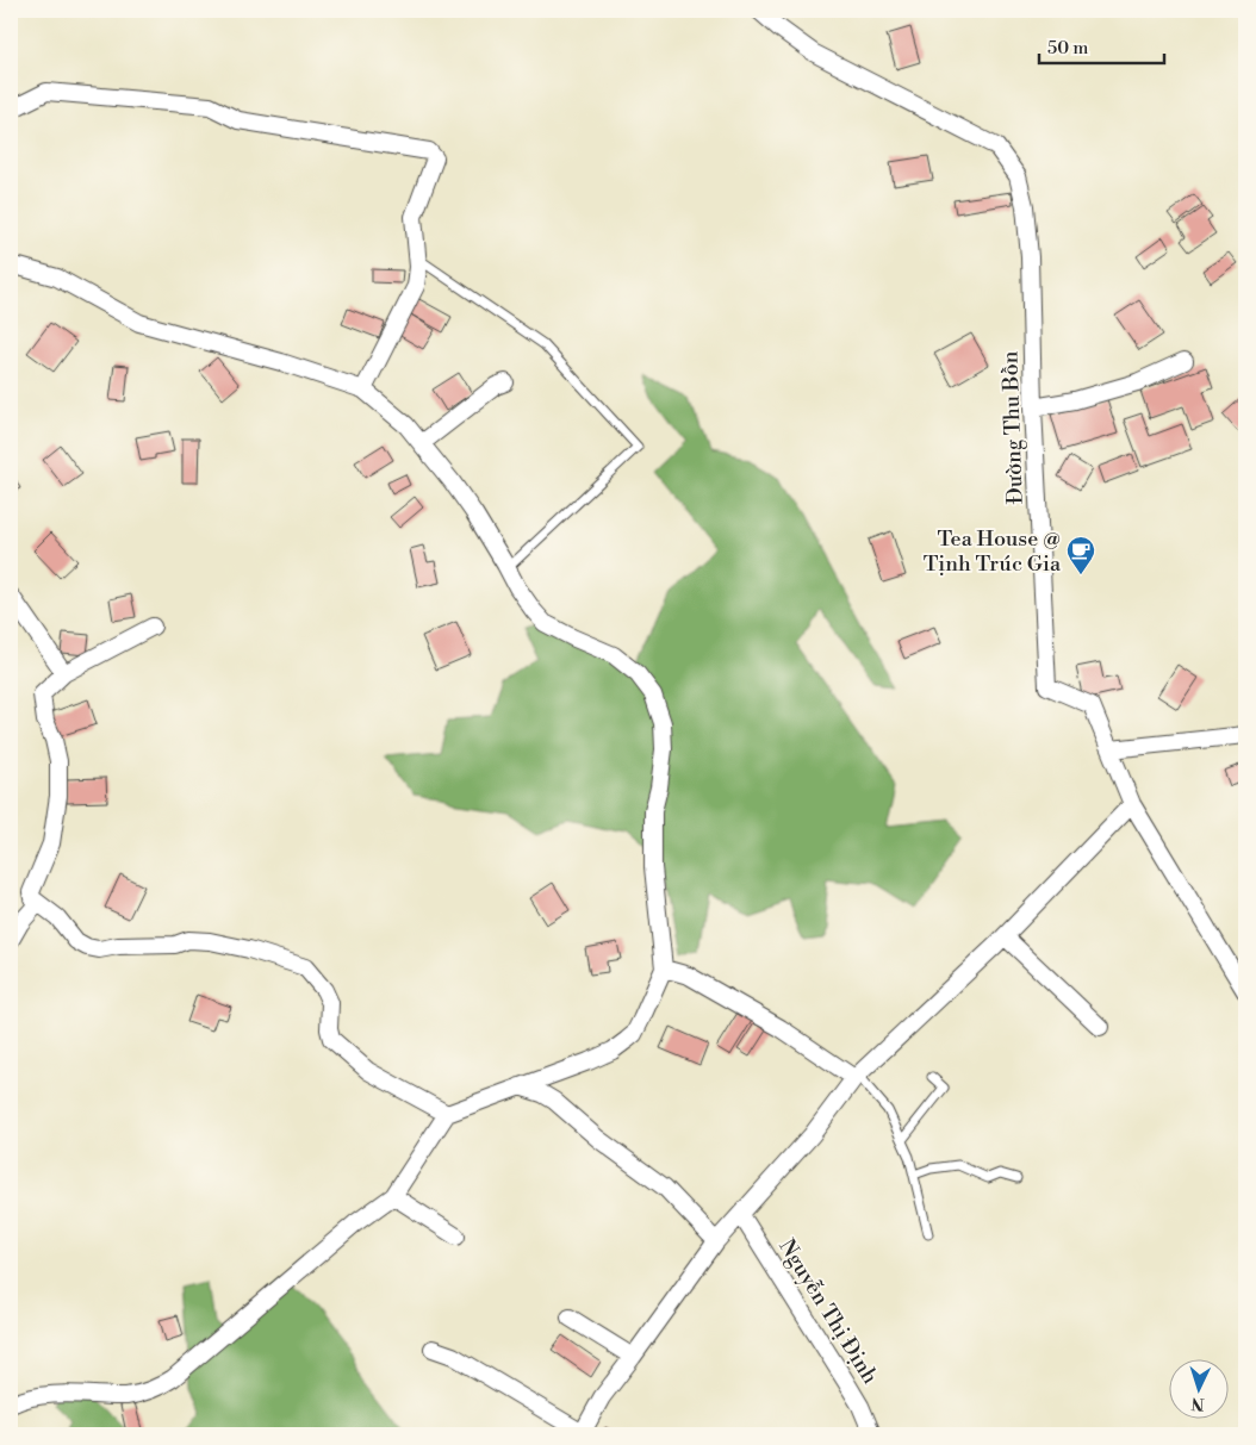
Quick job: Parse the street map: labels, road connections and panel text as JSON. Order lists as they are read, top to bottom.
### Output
{
  "streets": {
    "street": ["Đường Thu Bồn", "Nguyễn Thị Định"]
  },
  "places": {
    "cafe": ["Tea House @ Tịnh Trúc Gia"]
  },
  "scale_bar": "50 m",
  "north": "bottom"
}
